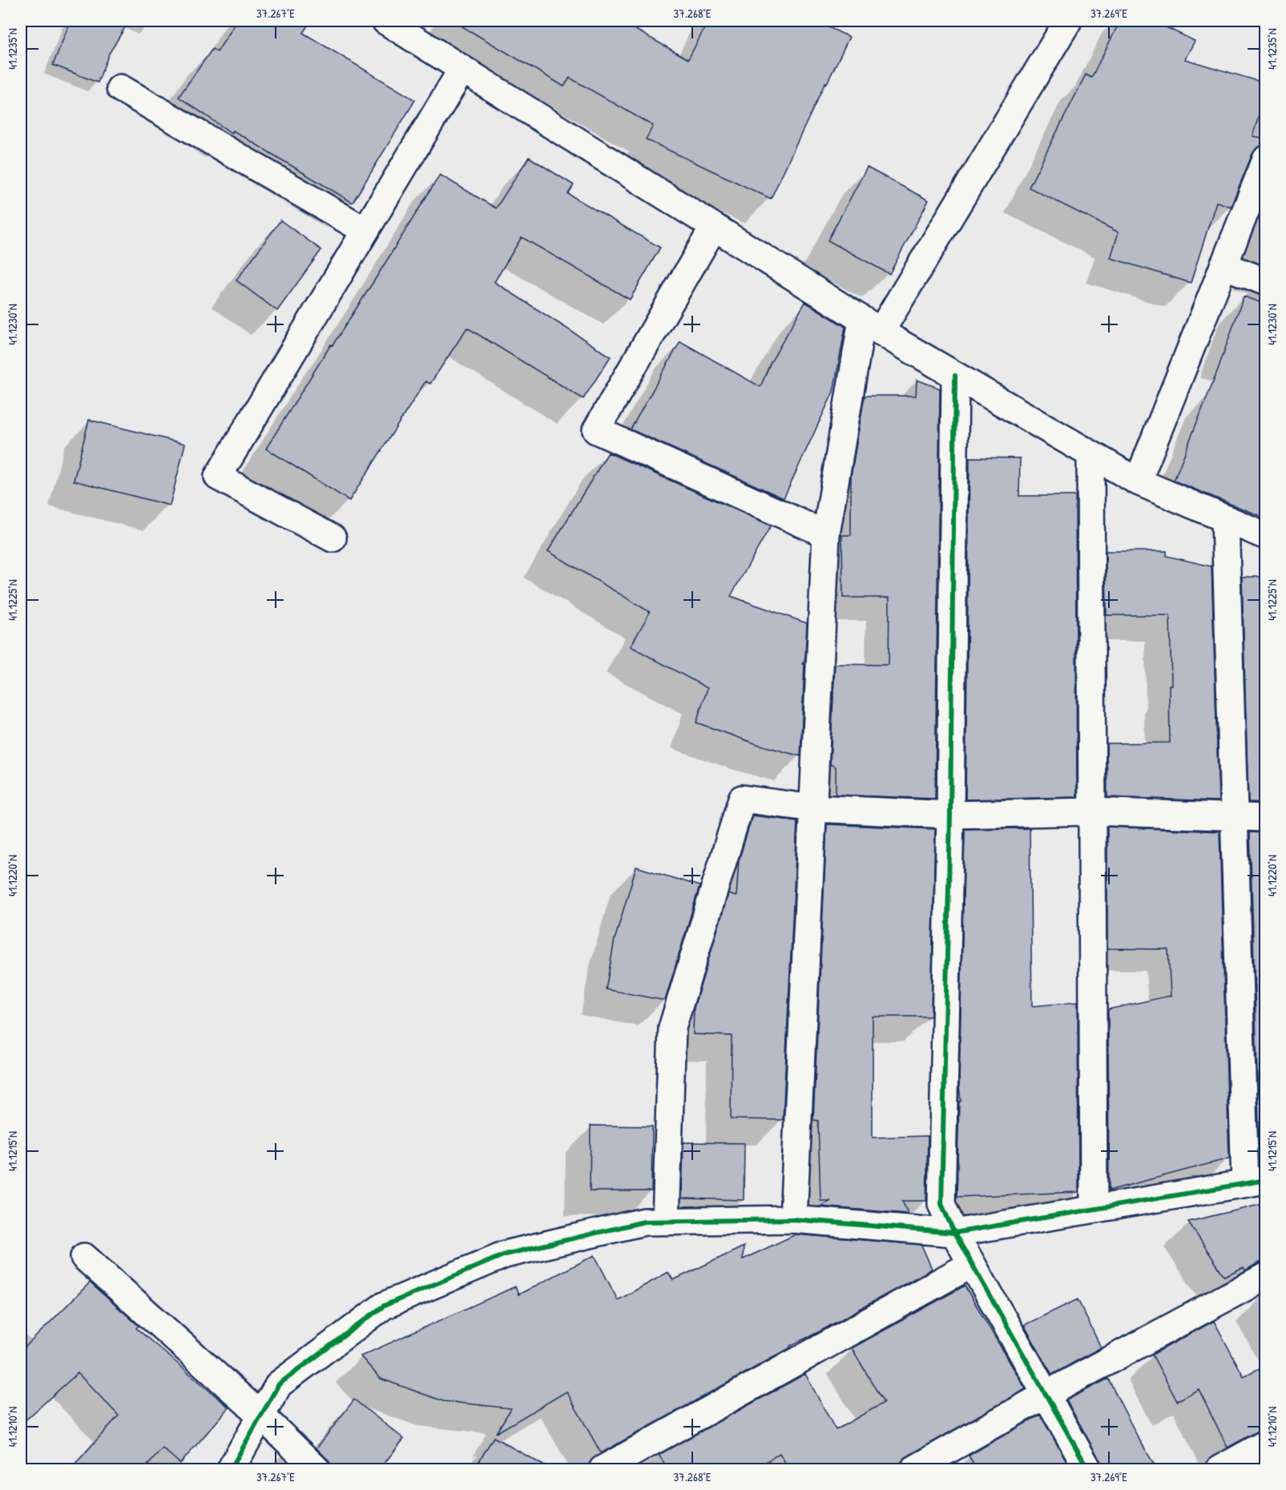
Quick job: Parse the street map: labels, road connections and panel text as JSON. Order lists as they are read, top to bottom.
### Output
{
  "coordinates": [
    "37.267°E",
    "37.268°E",
    "37.269°E",
    "41.1235°N",
    "41.1230°N",
    "41.1225°N",
    "41.1220°N",
    "41.1215°N",
    "41.1210°N"
  ]
}
